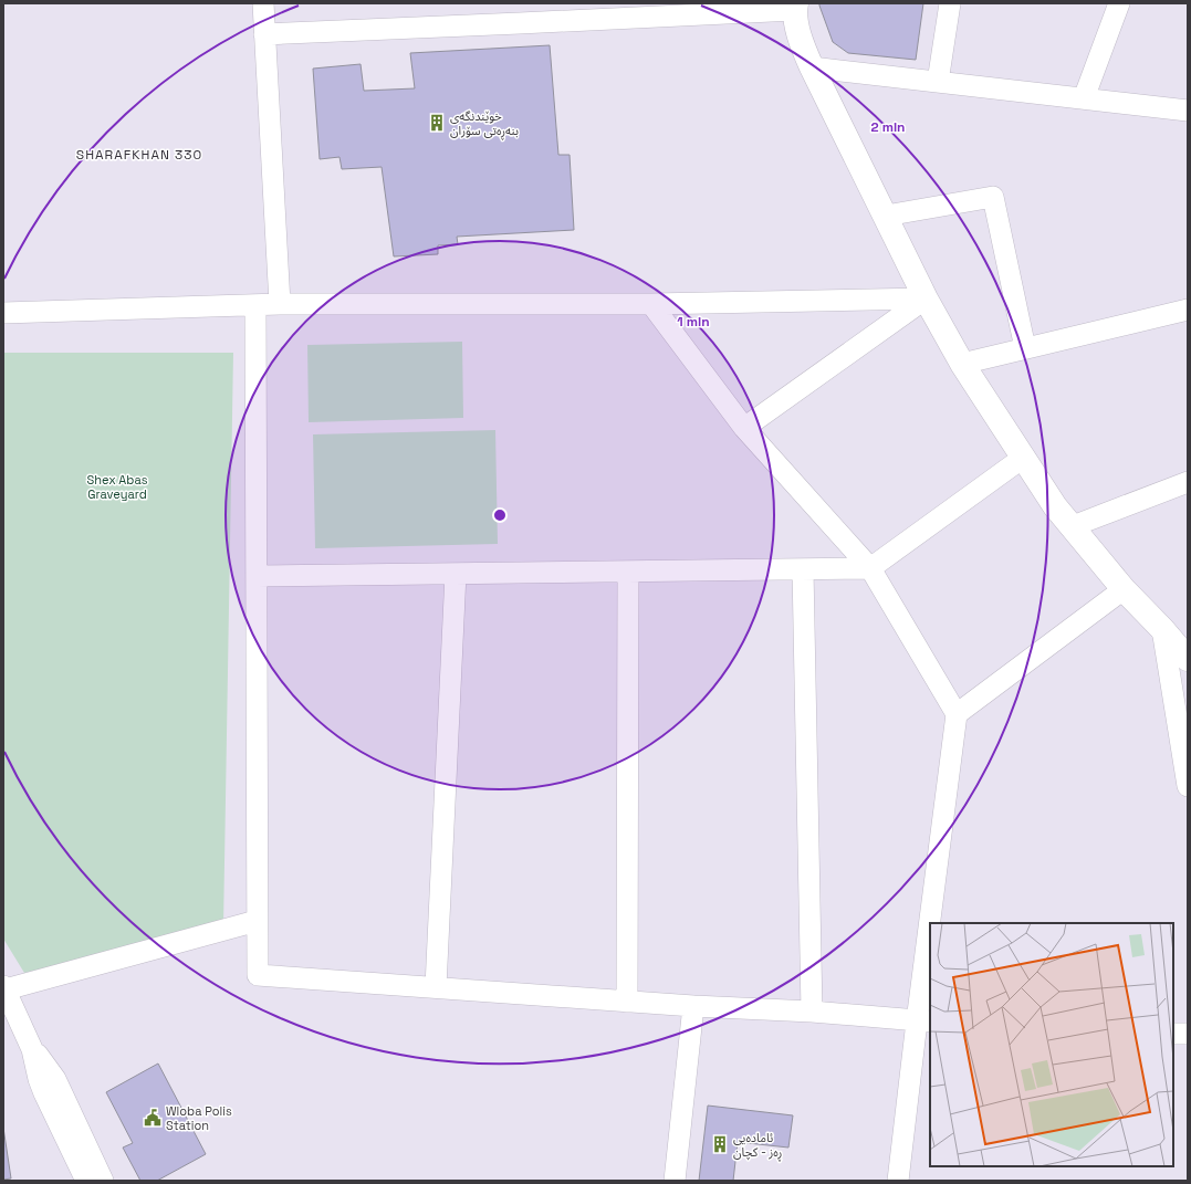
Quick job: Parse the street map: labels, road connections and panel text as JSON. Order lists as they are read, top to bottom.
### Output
{
  "districts": ["SHARAFKHAN 330"],
  "parks": ["Shex Abas Graveyard"],
  "places": {
    "building": ["خوێندنگەی بنەڕەتی سۆران", "ئامادەیی ڕەز - کچان"],
    "public building": ["Wloba Polis Station"]
  },
  "rings": ["2 min", "1 min"]
}
